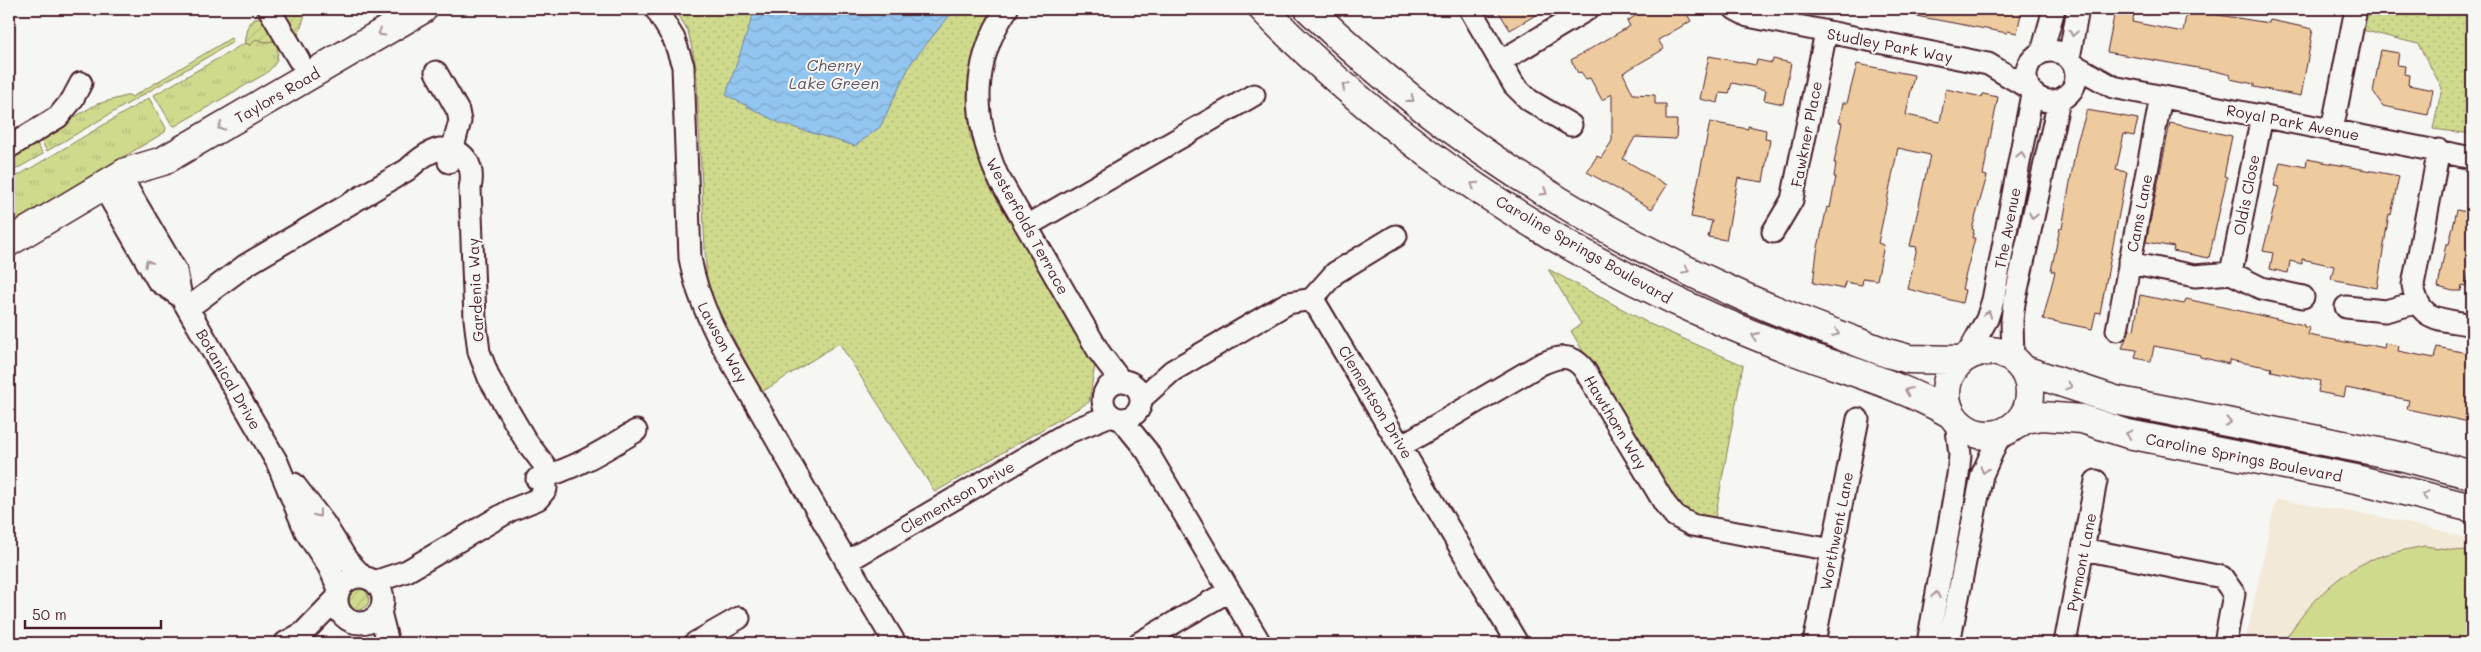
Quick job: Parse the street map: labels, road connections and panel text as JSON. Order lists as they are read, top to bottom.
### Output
{
  "streets": {
    "main road": ["Taylors Road", "Caroline Springs Boulevard"],
    "street": [
      "Studley Park Way",
      "Royal Park Avenue",
      "Fawkner Place",
      "Oldis Close",
      "Cams Lane",
      "Westerfolds Terrace",
      "The Avenue",
      "Gardenia Way",
      "Lawson Way",
      "Botanical Drive",
      "Clementson Drive",
      "Hawthorn Way",
      "Worthwent Lane",
      "Pyrmont Lane"
    ]
  },
  "crossings": [
    ["Studley Park Way", "Royal Park Avenue"],
    ["Studley Park Way", "Fawkner Place"],
    ["Studley Park Way", "The Avenue"],
    ["Taylors Road", "Botanical Drive"],
    ["Royal Park Avenue", "Oldis Close"],
    ["Royal Park Avenue", "Cams Lane"],
    ["Royal Park Avenue", "The Avenue"],
    ["Westerfolds Terrace", "Clementson Drive"],
    ["The Avenue", "Caroline Springs Boulevard"],
    ["Lawson Way", "Clementson Drive"],
    ["Clementson Drive", "Hawthorn Way"],
    ["Hawthorn Way", "Worthwent Lane"]
  ],
  "water": ["Cherry Lake Green"],
  "scale_bar": "50 m"
}
